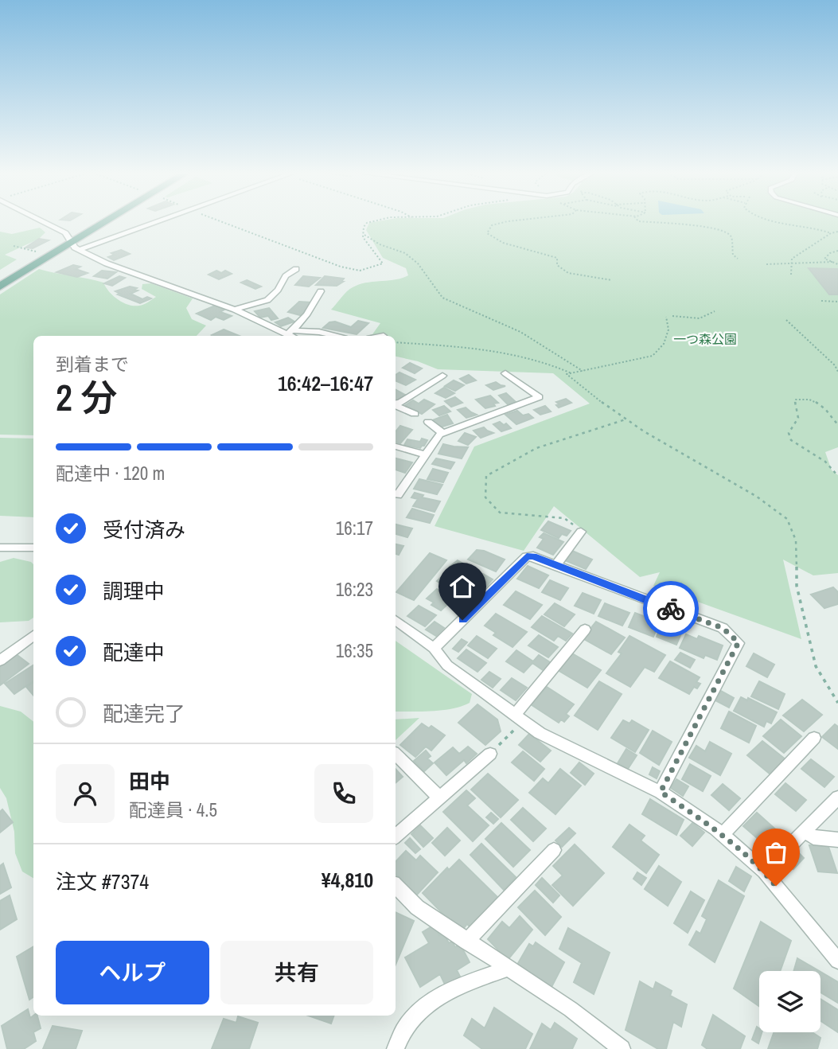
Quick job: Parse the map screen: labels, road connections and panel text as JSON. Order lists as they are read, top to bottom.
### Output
{
  "parks": ["一つ森公園"],
  "page": {
    "heading": ["2 分", "到着まで", "16:42–16:47"],
    "panel": [
      "田中",
      "配達員 · 4.5",
      "注文 #7374",
      "¥4,810"
    ],
    "bar": "配達中 · 120 m",
    "list": [
      ["受付済み", "16:17"],
      ["調理中", "16:23"],
      ["配達中", "16:35"],
      "配達完了"
    ],
    "buttons": ["ヘルプ", "共有"]
  }
}
